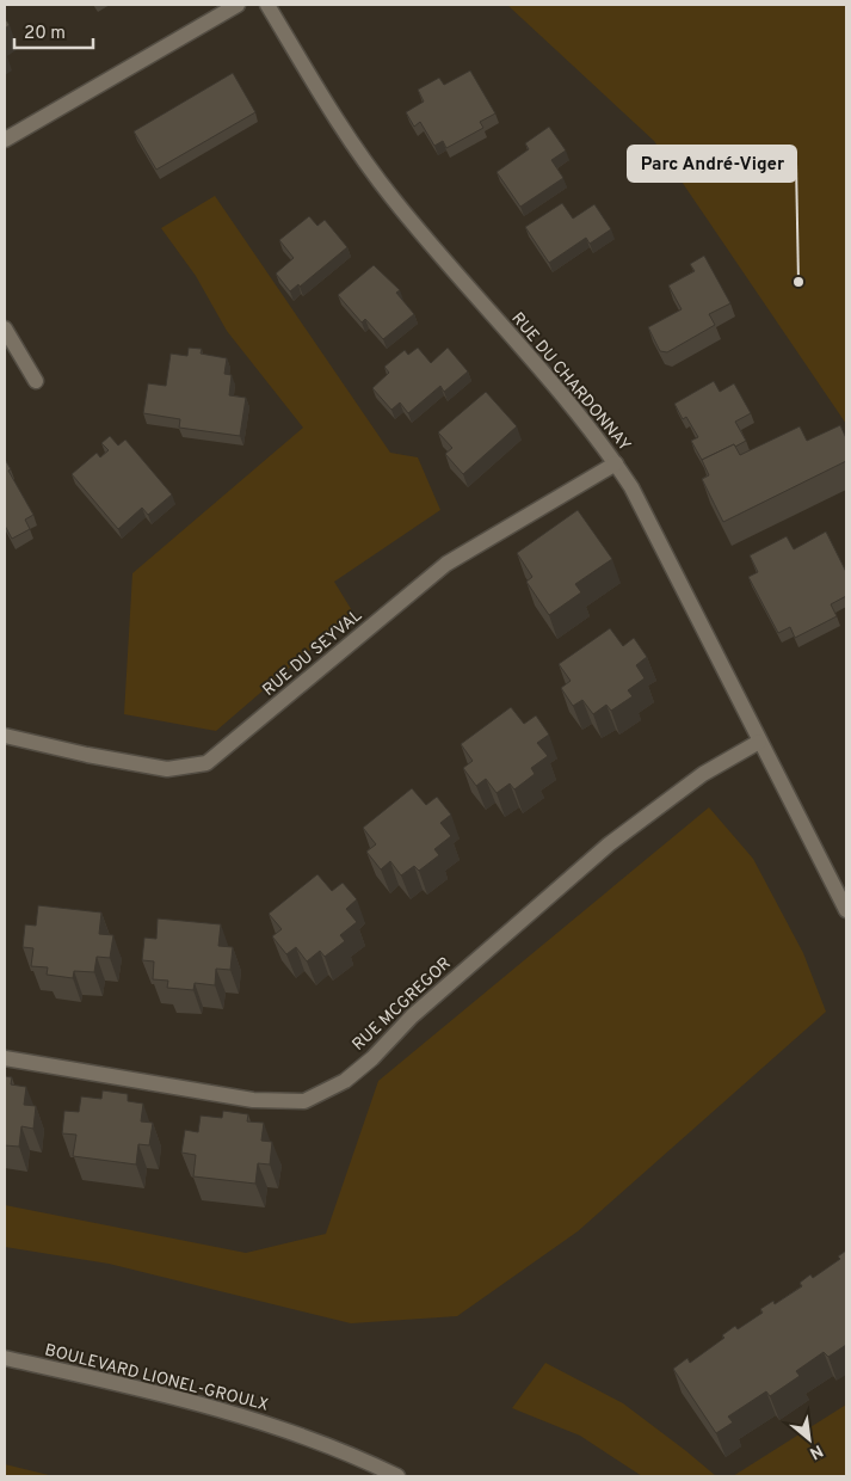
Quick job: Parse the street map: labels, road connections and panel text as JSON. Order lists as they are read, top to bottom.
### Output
{
  "streets": {
    "street": [
      "RUE DU CHARDONNAY",
      "RUE DU SEYVAL",
      "RUE MCGREGOR",
      "BOULEVARD LIONEL-GROULX"
    ]
  },
  "crossings": [
    ["RUE DU CHARDONNAY", "RUE DU SEYVAL"],
    ["RUE DU CHARDONNAY", "RUE MCGREGOR"]
  ],
  "places": ["Parc André-Viger"],
  "scale_bar": "20 m",
  "north": "bottom right"
}
